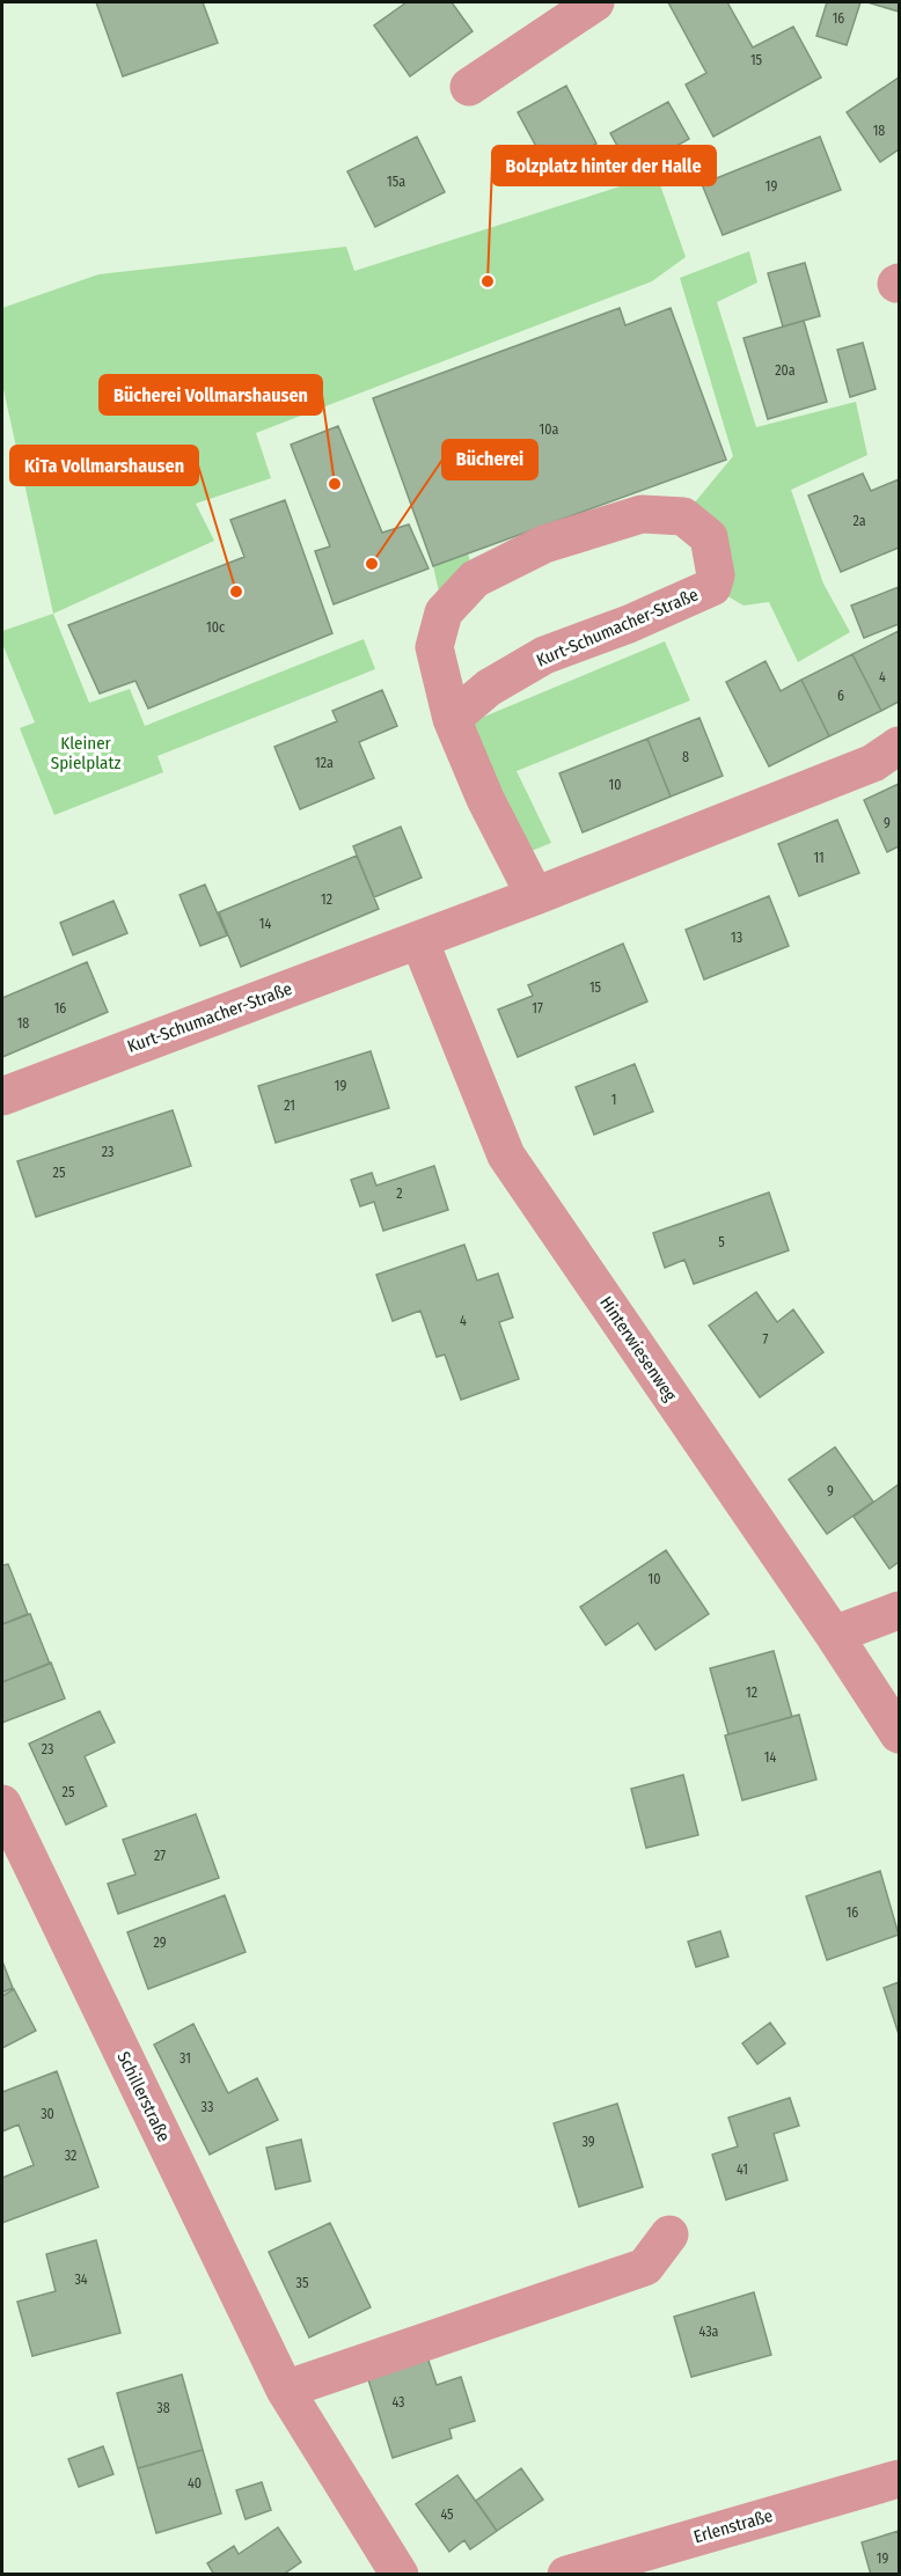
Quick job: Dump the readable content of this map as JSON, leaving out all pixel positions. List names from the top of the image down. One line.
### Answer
{"streets":{"street":["Kurt-Schumacher-Straße","Hinterwiesenweg","Schillerstraße","Erlenstraße"]},"crossings":[["Kurt-Schumacher-Straße","Hinterwiesenweg"]],"parks":["Kleiner Spielplatz"],"places":["Bolzplatz hinter der Halle","Bücherei Vollmarshausen","Bücherei","KiTa Vollmarshausen"],"house_numbers":["16","15","18","15a","19","20a","10a","2a","10c","4","6","8","12a","10","9","11","12","14","13","15","16","17","18","19","1","21","23","25","2","5","4","7","9","10","12","23","14","25","27","16","29","31","33","30","39","32","41","34","35","43a","43","38","40","45","19"]}
